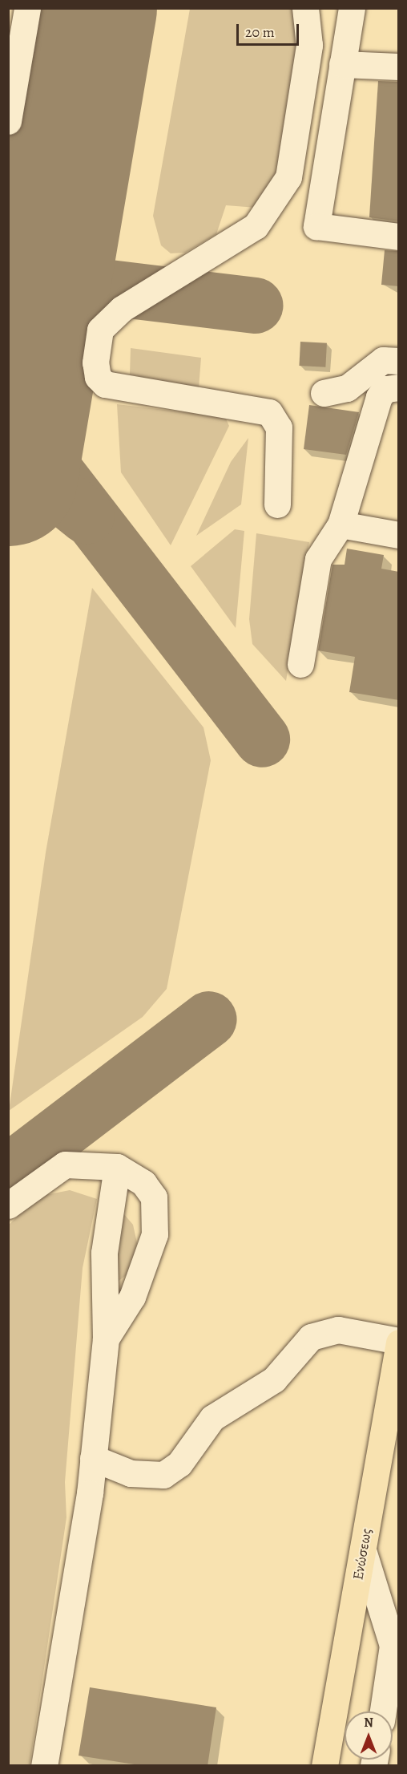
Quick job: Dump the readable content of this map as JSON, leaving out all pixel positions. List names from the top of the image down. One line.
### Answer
{"streets":{"main road":["Ενώσεως"]},"scale_bar":"20 m","north":"top"}
